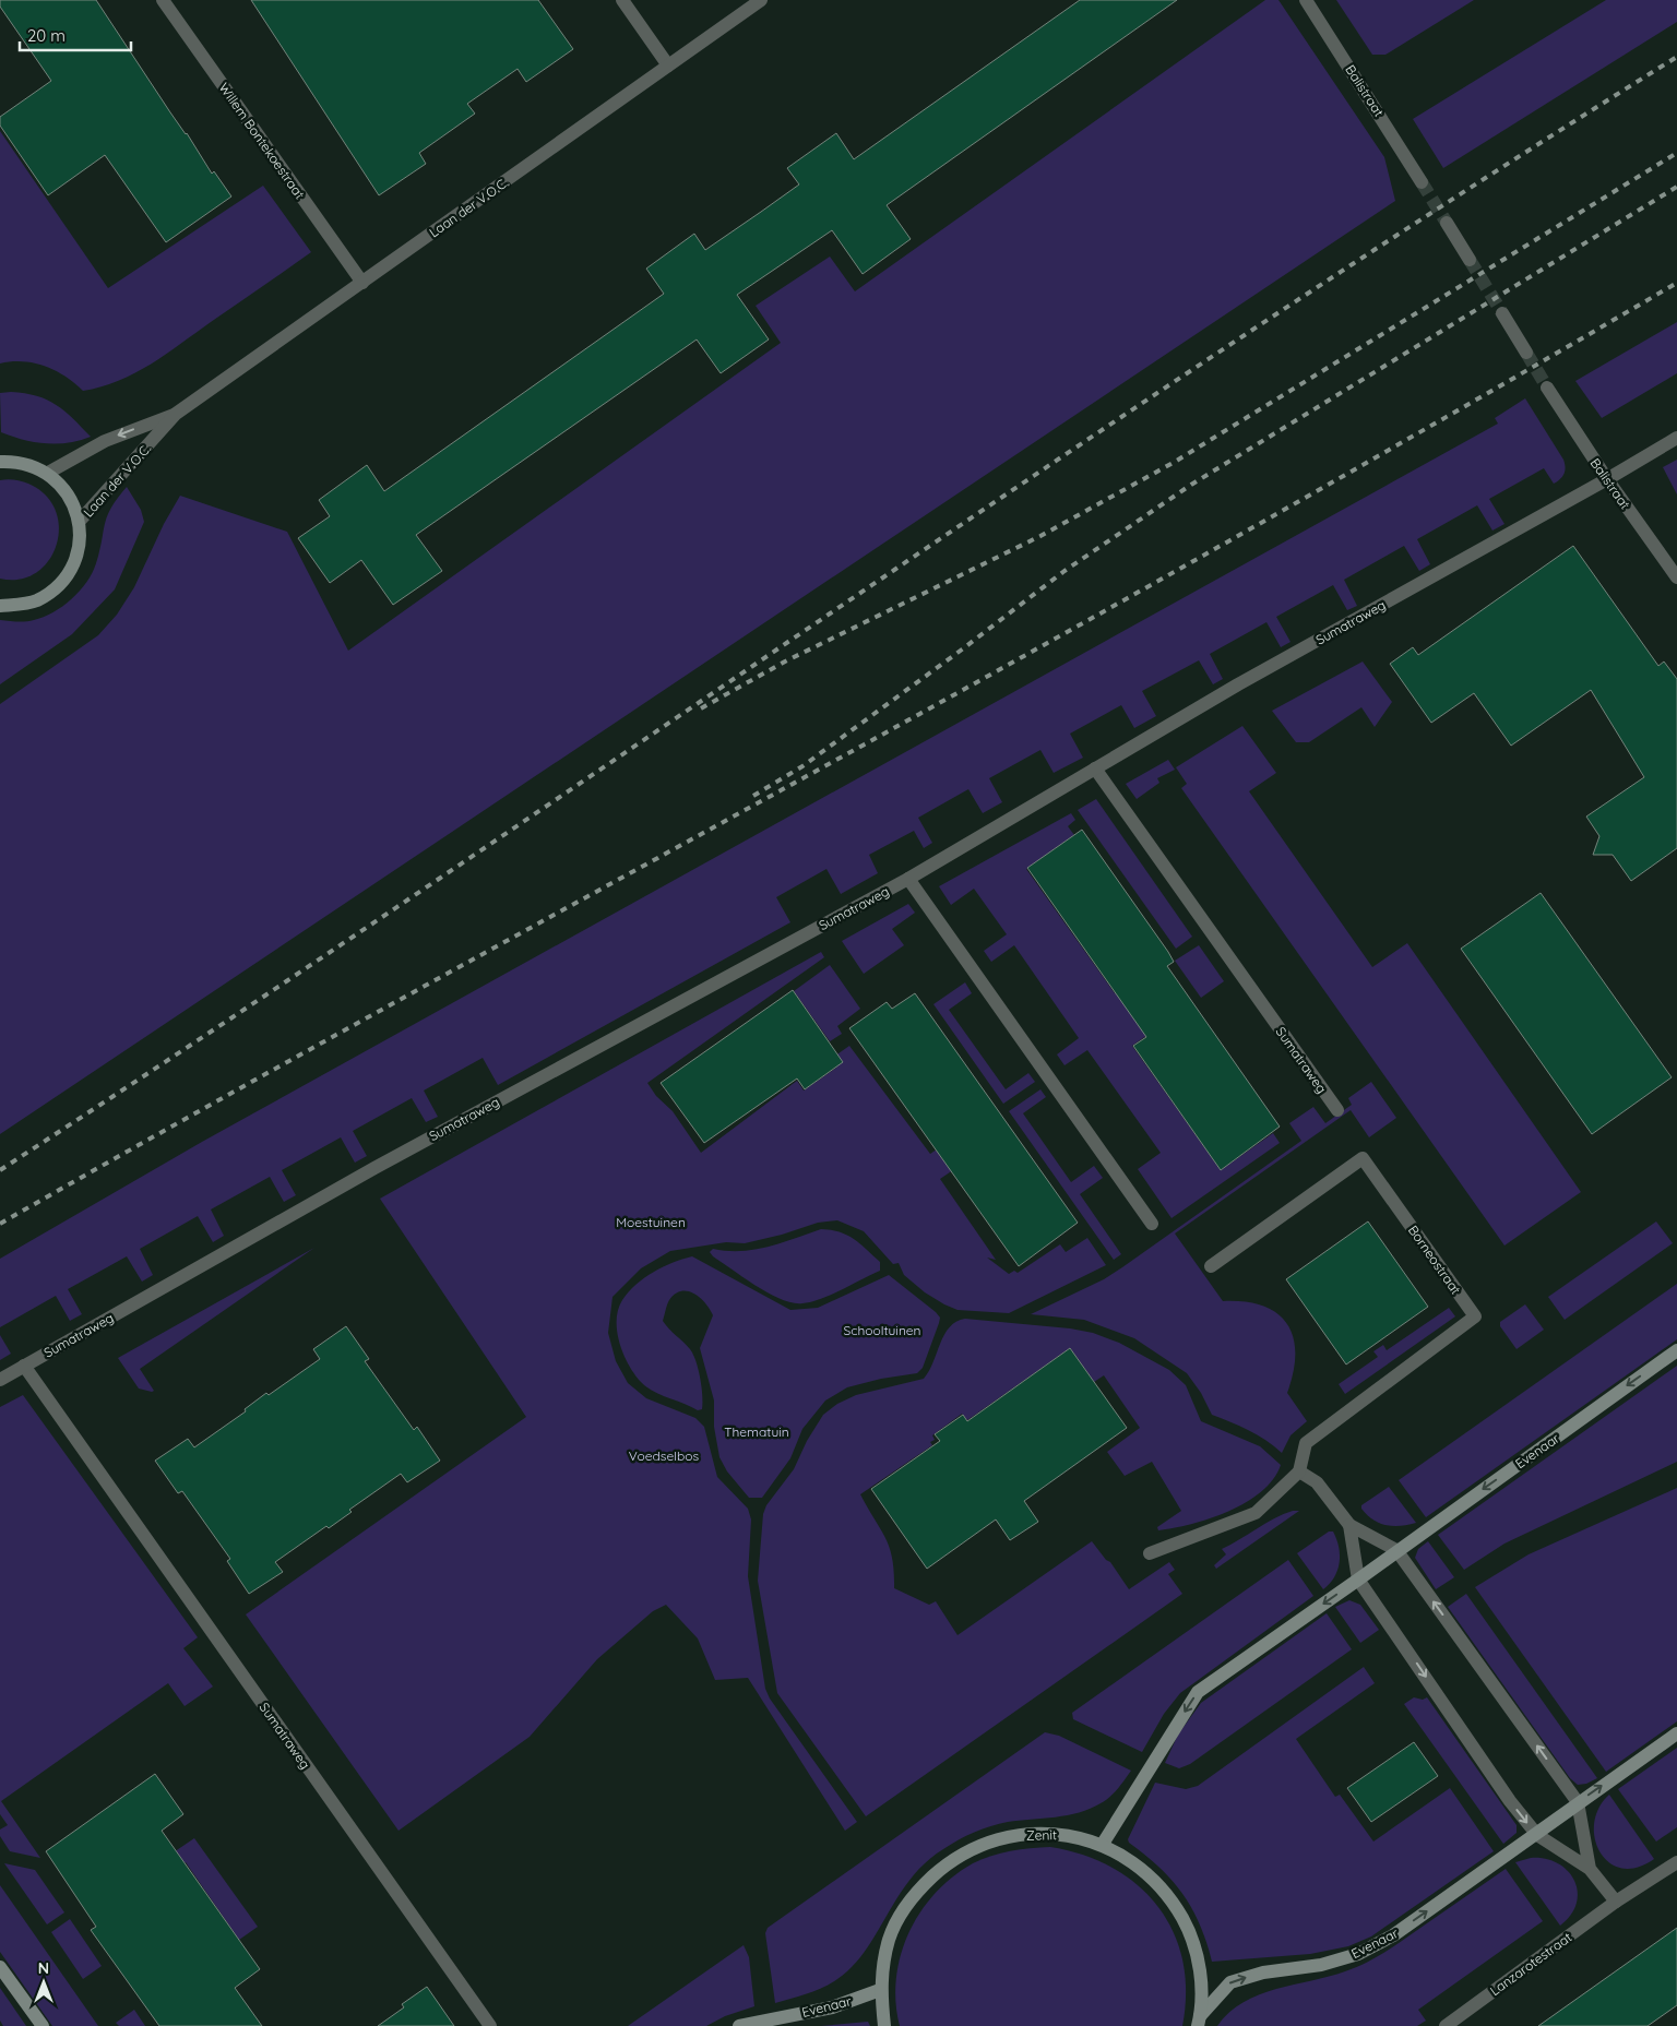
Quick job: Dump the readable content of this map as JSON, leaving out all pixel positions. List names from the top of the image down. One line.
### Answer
{"streets":{"main road":["Evenaar","Zenit"],"street":["Balistraat","Willem Bontekoestraat","Laan der V.O.C.","Sumatraweg","Borneostraat","Lanzarotestraat"]},"crossings":[["Balistraat","Sumatraweg"],["Willem Bontekoestraat","Laan der V.O.C."],["Evenaar","Zenit"]],"parks":["Moestuinen","Schooltuinen","Thematuin","Voedselbos"],"scale_bar":"20 m","north":"top"}
